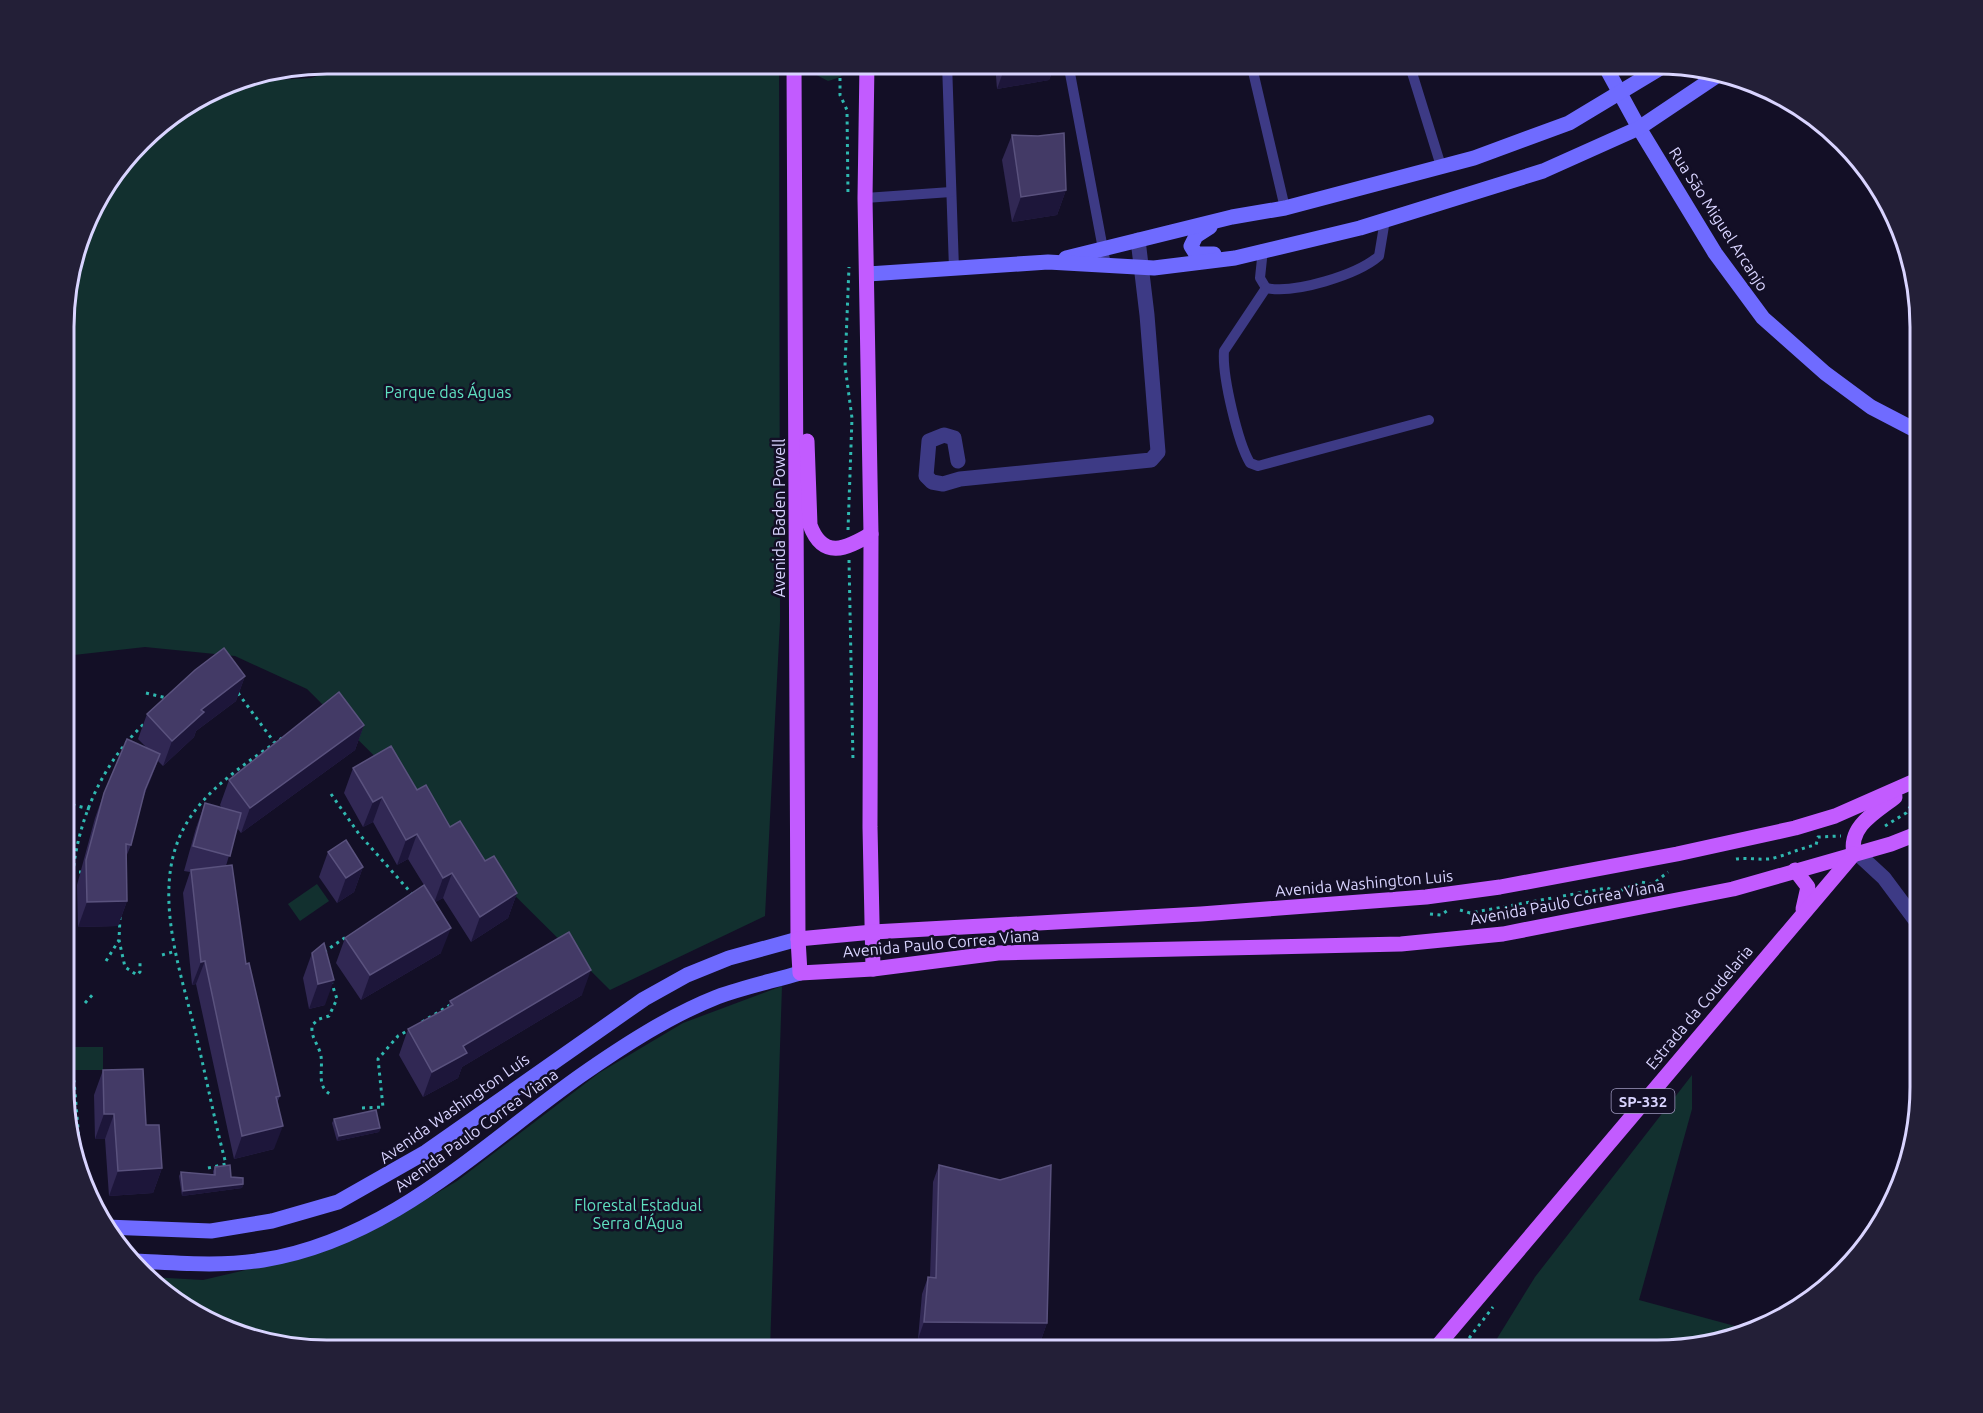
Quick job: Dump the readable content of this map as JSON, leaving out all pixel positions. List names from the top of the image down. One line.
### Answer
{"streets":{"main road":["Avenida Baden Powell","Avenida Washington Luis","Avenida Paulo Correa Viana","Estrada da Coudelaria","SP-332"],"street":["Rua São Miguel Arcanjo","Avenida Washington Luís"]},"crossings":[["Avenida Baden Powell","Avenida Washington Luis"],["Avenida Baden Powell","Avenida Paulo Correa Viana"],["Avenida Baden Powell","Avenida Washington Luís"],["Avenida Washington Luis","Avenida Washington Luís"],["Avenida Paulo Correa Viana","Estrada da Coudelaria"]],"parks":["Parque das Águas","Florestal Estadual Serra d'Água"]}
